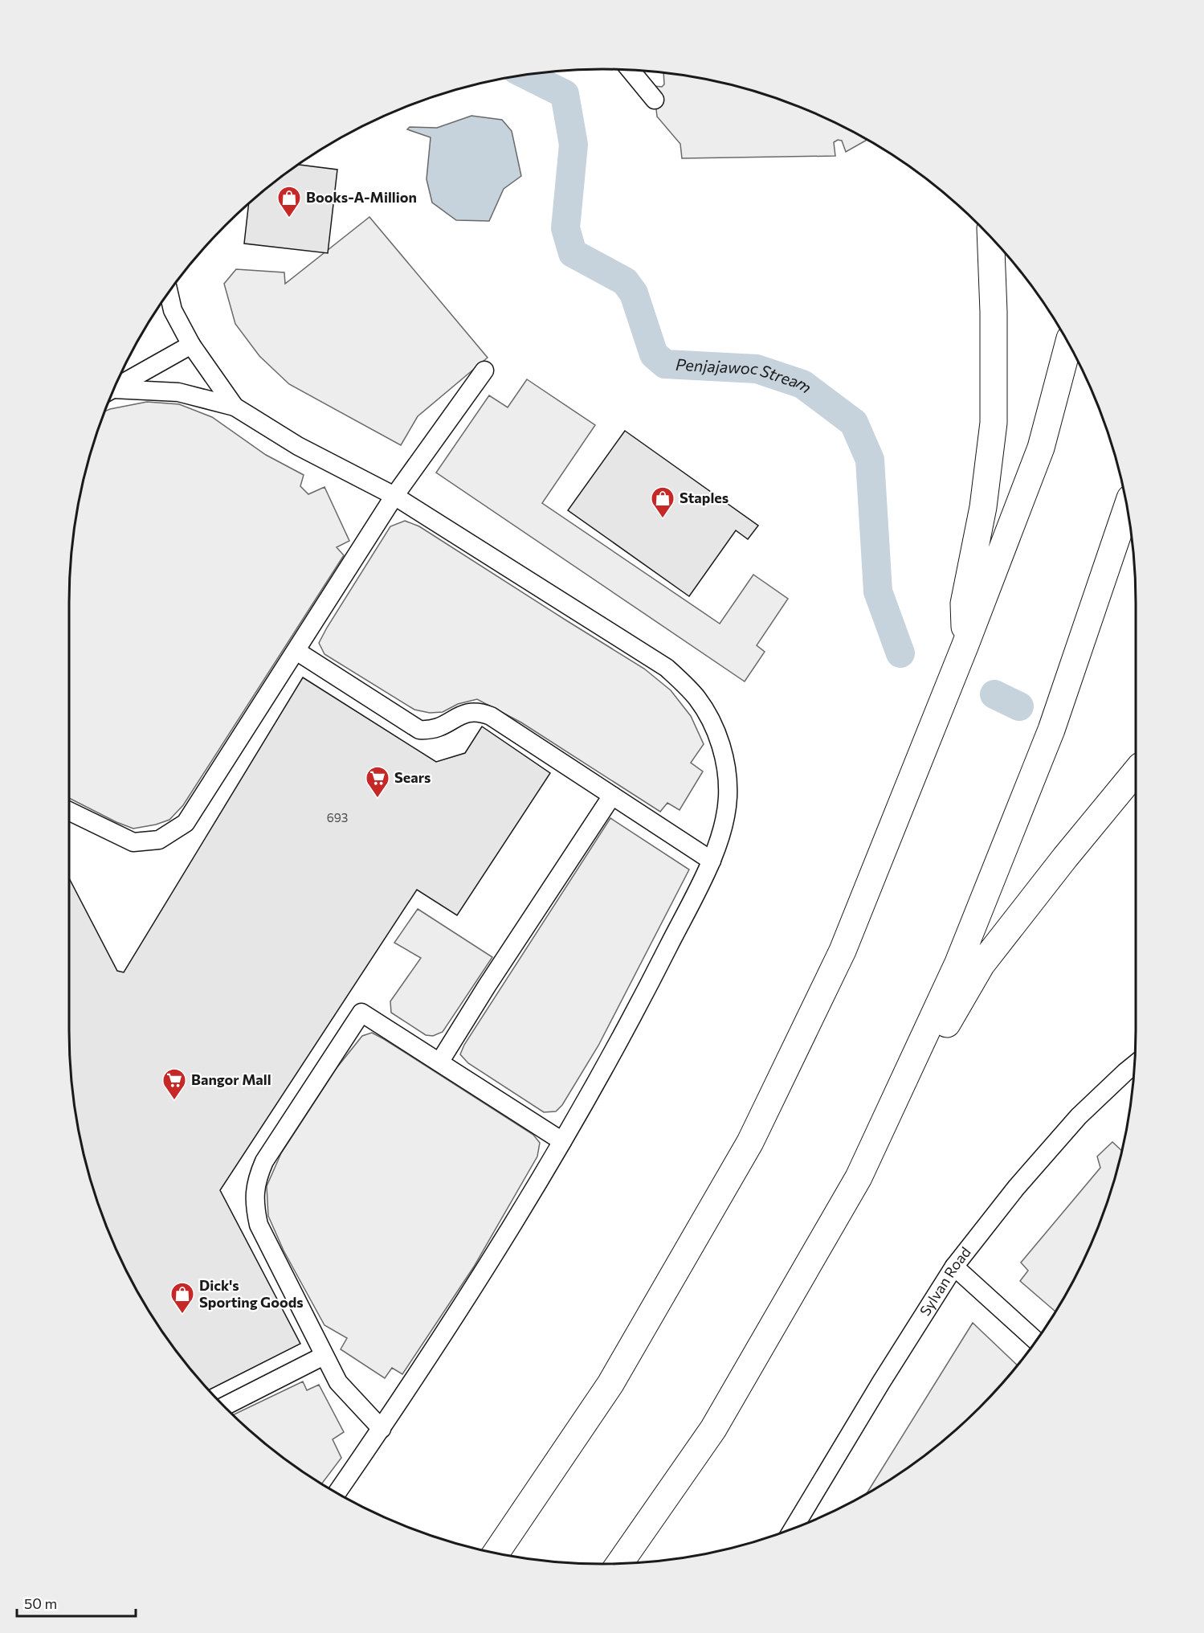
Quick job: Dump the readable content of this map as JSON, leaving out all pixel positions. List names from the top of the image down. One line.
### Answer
{"streets":{"street":["Sylvan Road"]},"water":["Penjajawoc Stream"],"places":{"shop":["Books-A-Million","Staples","Dick's Sporting Goods"],"supermarket":["Sears","Bangor Mall"]},"house_numbers":["693"],"scale_bar":"50 m"}
